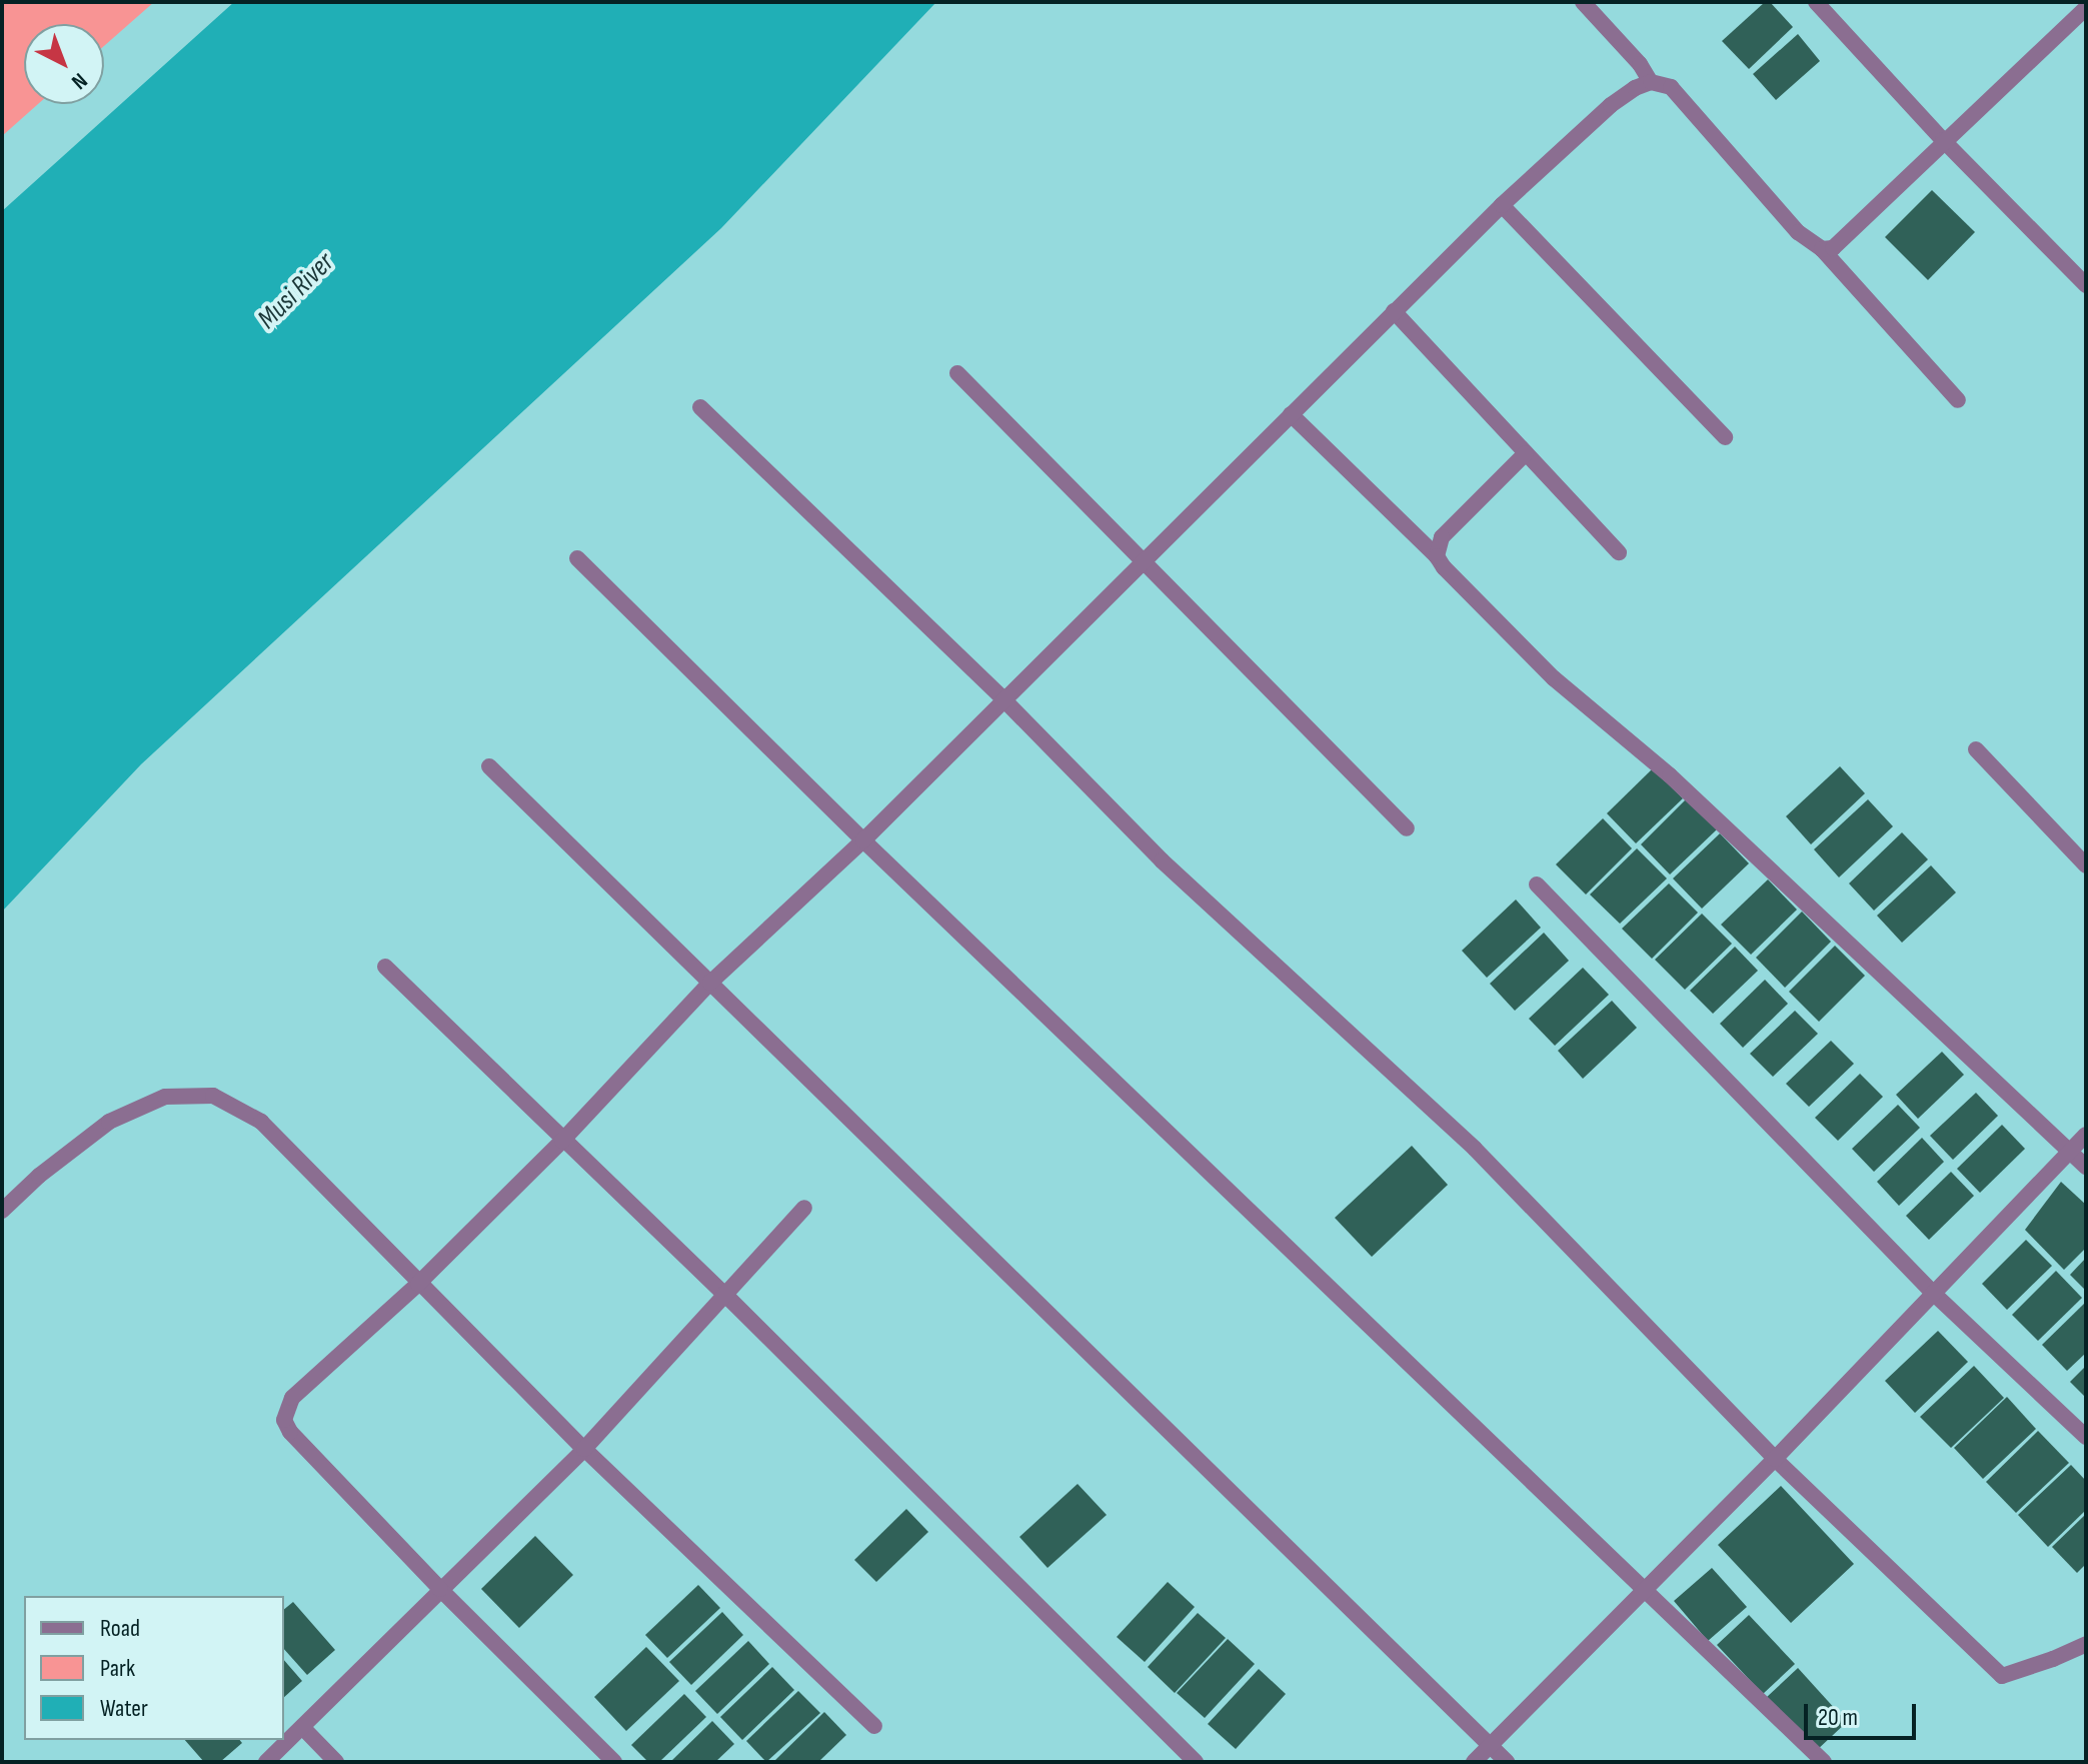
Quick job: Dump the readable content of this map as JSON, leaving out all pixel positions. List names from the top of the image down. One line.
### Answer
{"water":["Musi River"],"legend":["Road","Park","Water"],"scale_bar":"20 m","north":"bottom right"}
